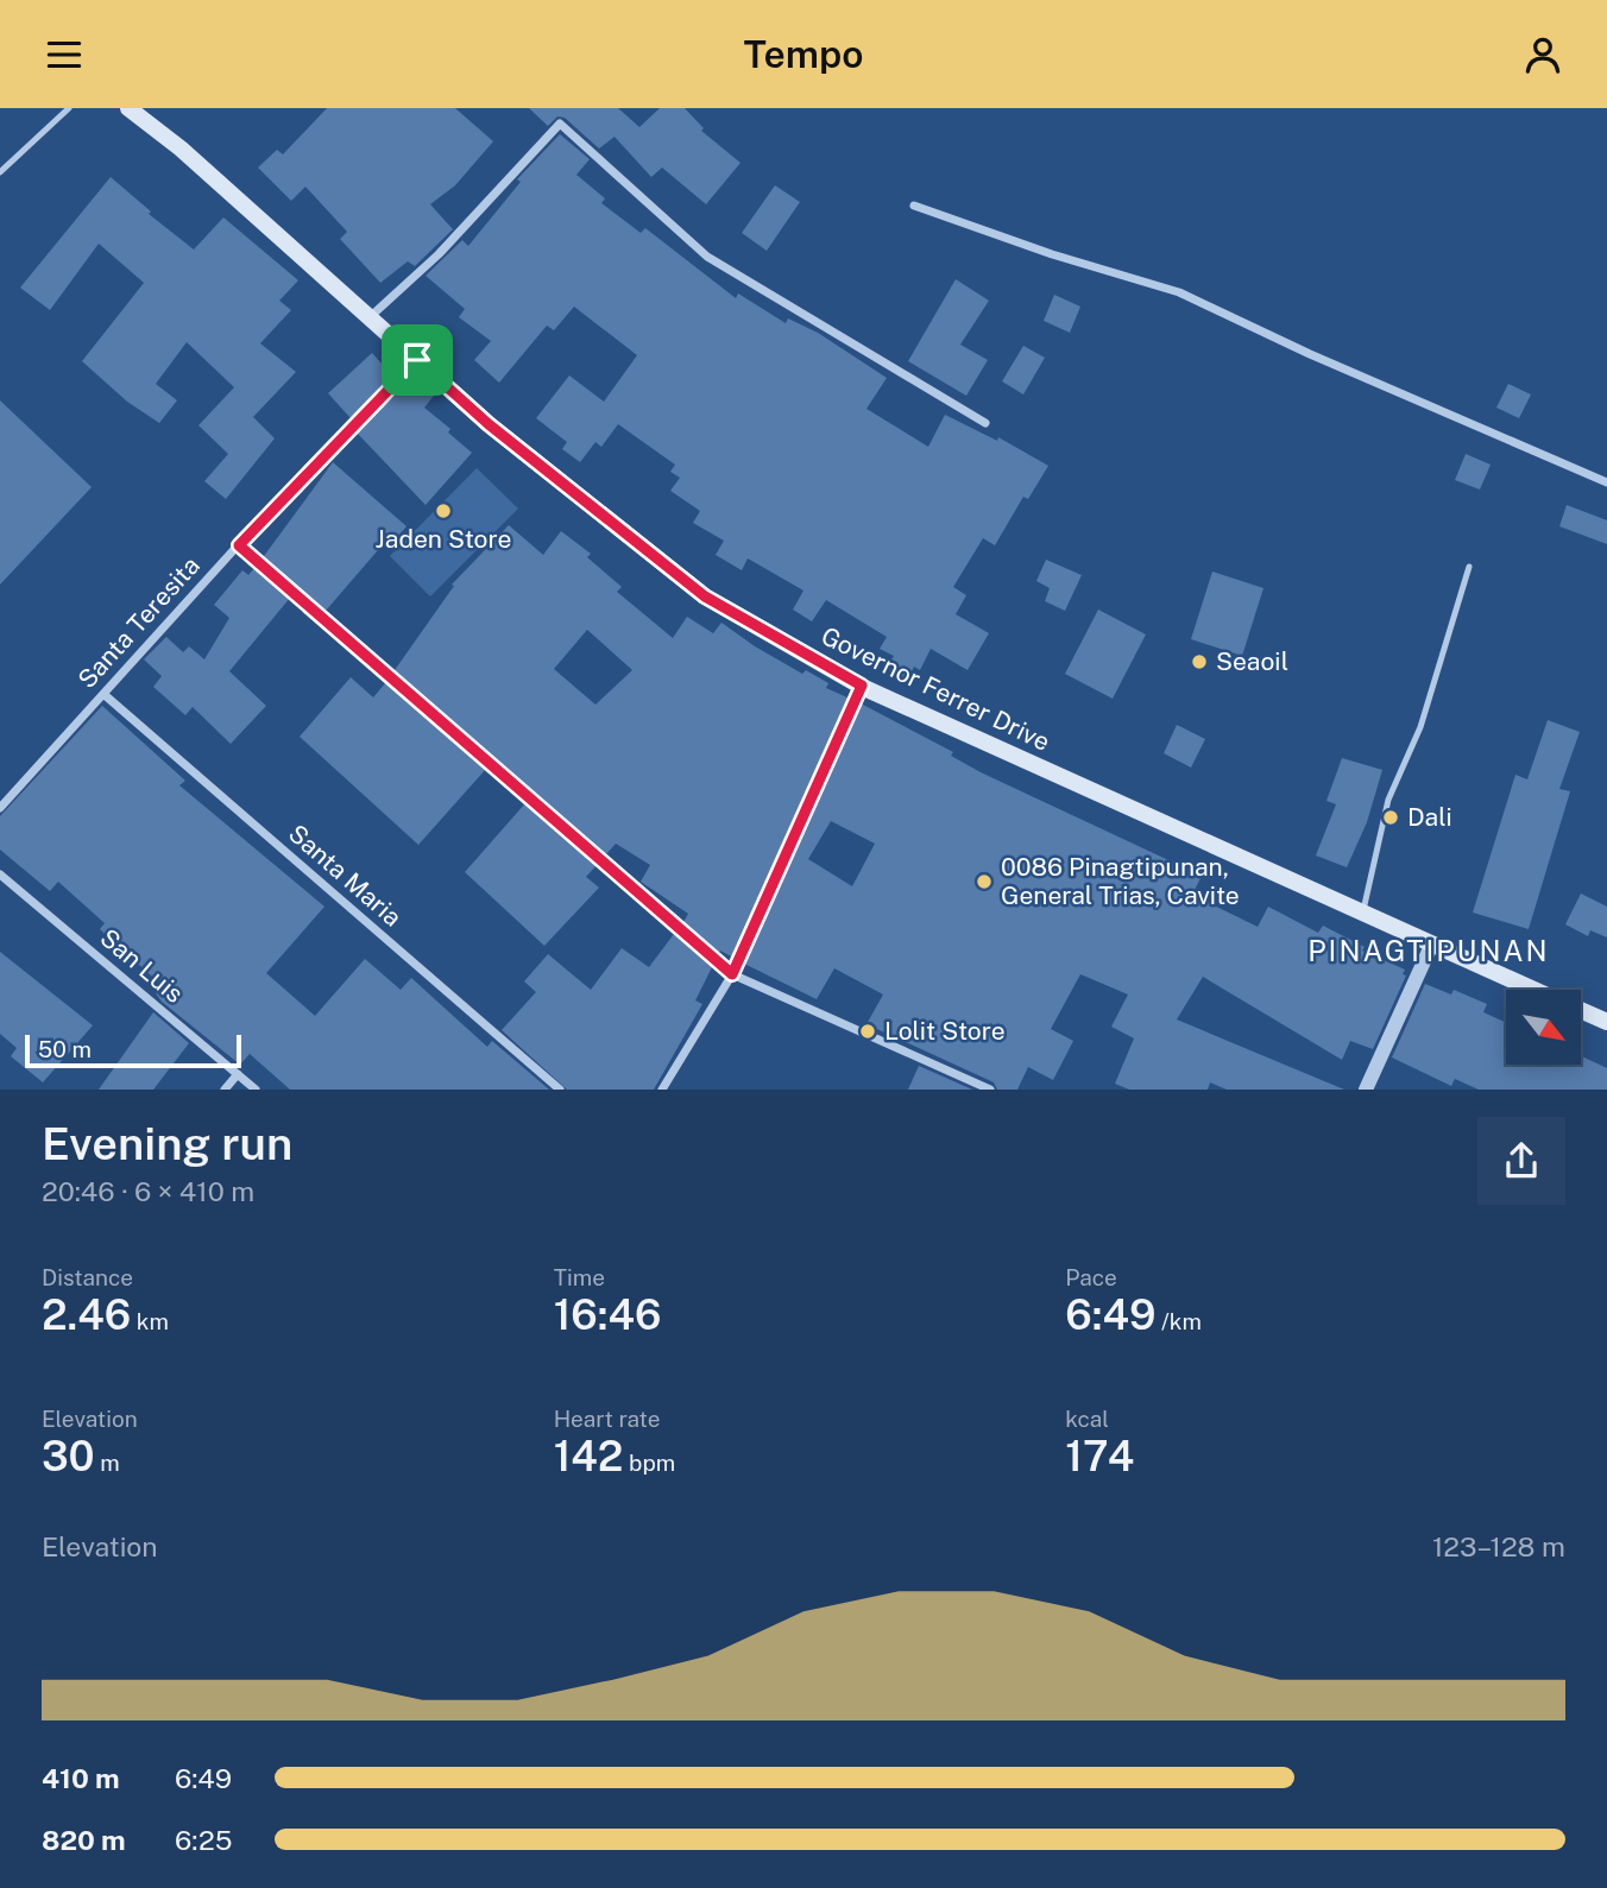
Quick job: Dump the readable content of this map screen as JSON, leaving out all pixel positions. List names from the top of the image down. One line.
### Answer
{"streets":{"main road":["Governor Ferrer Drive"],"street":["Santa Teresita","Santa Maria","San Luis"]},"crossings":[["Santa Teresita","Governor Ferrer Drive"],["Santa Teresita","Santa Maria"]],"districts":["PINAGTIPUNAN"],"places":["Jaden Store","Seaoil","Dali","0086 Pinagtipunan, General Trias, Cavite","Lolit Store"],"scale_bar":"50 m","north":"bottom right","page":{"header":"Tempo","scale":"50 m","heading":["Evening run","20:46 · 6 × 410 m"],"stats":[["Distance","2.46 km"],["Time","16:46"],["Pace","6:49 /km"],["Elevation","30 m"],["Heart rate","142 bpm"],["kcal","174"]],"chart":["Elevation","123–128 m"],"list":[{"name":"410 m","note":"6:49"},{"name":"820 m","note":"6:25"}]}}
